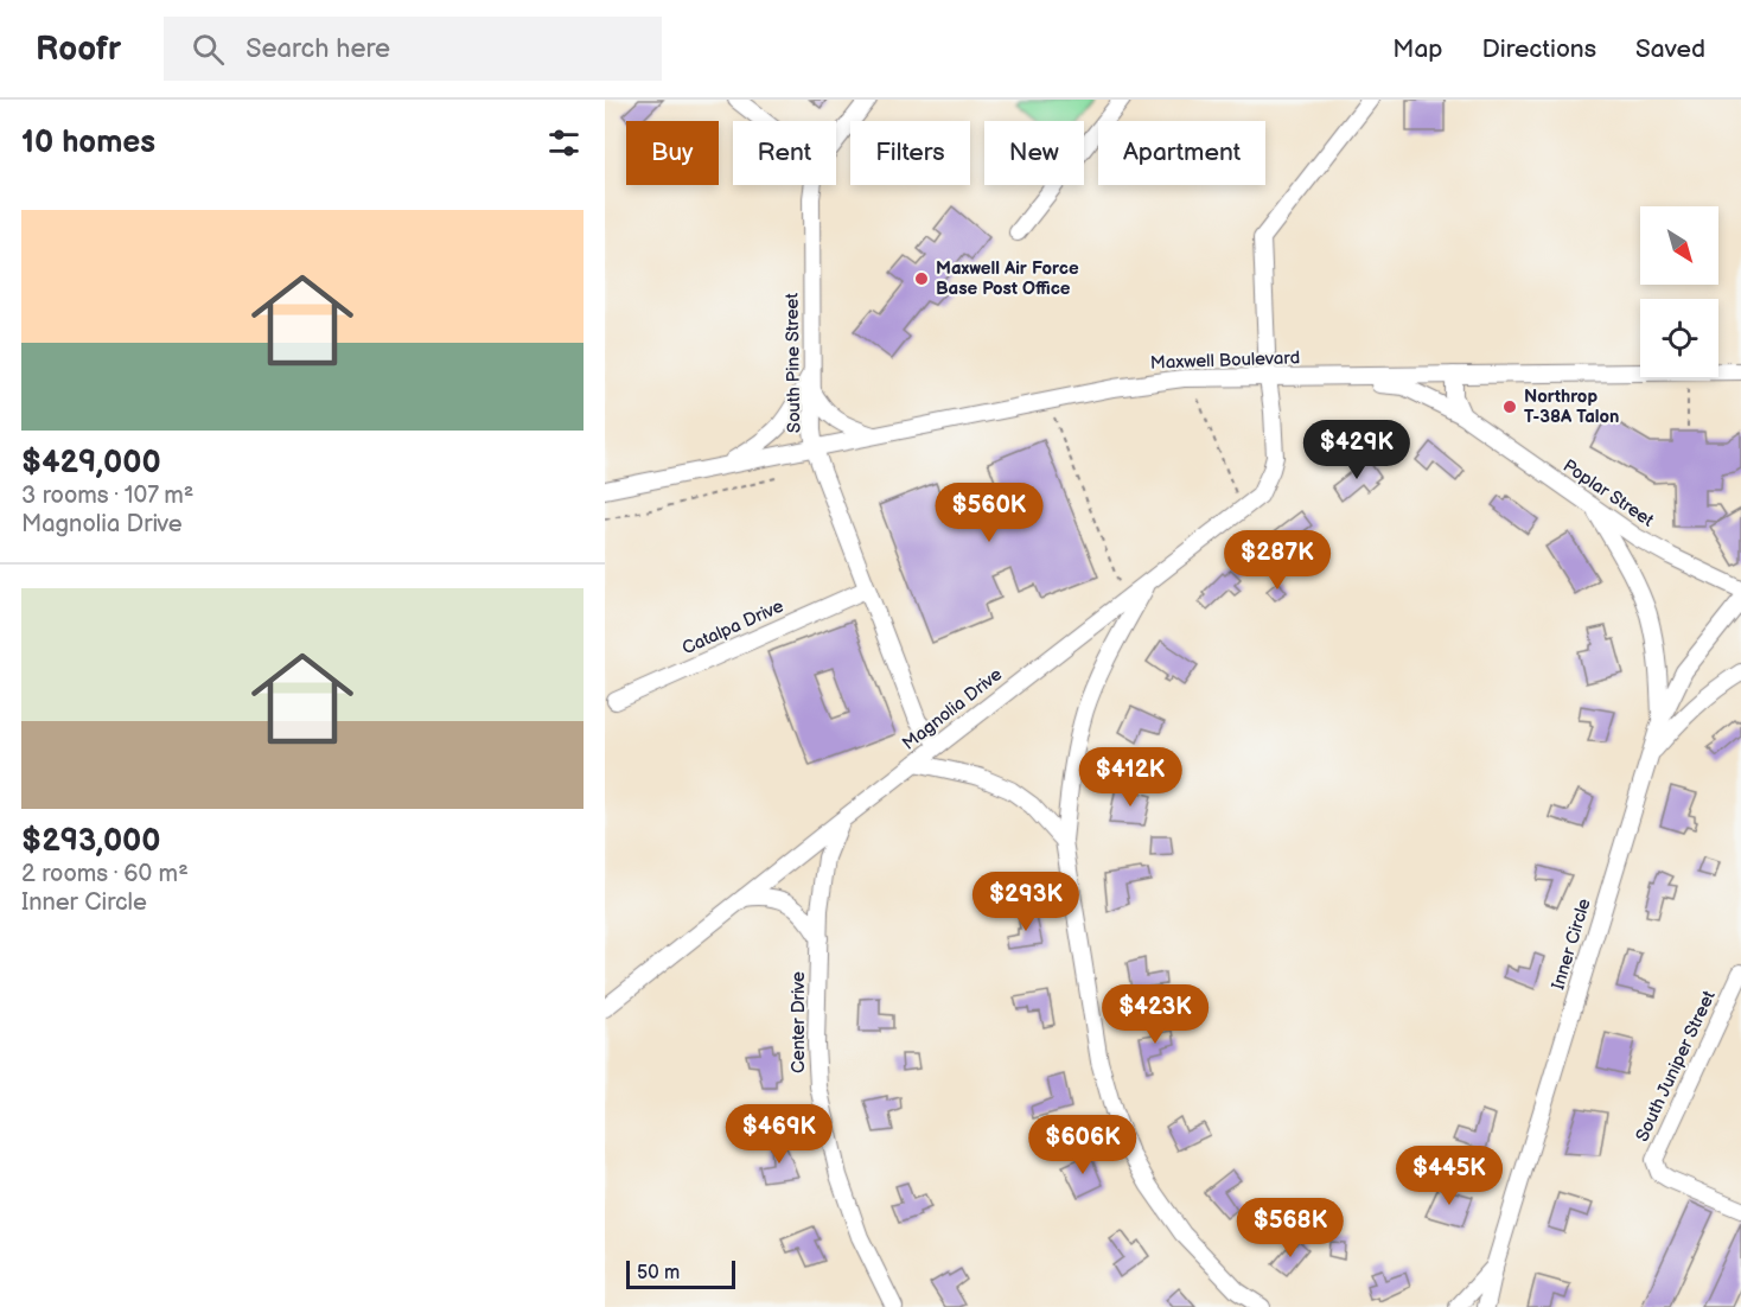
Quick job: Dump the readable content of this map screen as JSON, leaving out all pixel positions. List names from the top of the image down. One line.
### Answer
{"streets":{"street":["Maxwell Boulevard","South Pine Street","Poplar Street","Catalpa Drive","Magnolia Drive","Inner Circle","Center Drive","South Juniper Street"]},"crossings":[["Maxwell Boulevard","South Pine Street"],["Maxwell Boulevard","Poplar Street"],["Maxwell Boulevard","Magnolia Drive"],["South Pine Street","Catalpa Drive"],["South Pine Street","Magnolia Drive"],["Magnolia Drive","Center Drive"]],"places":["Maxwell Air Force Base Post Office","Northrop T-38A Talon"],"scale_bar":"50 m","north":"bottom right","page":{"header":"Roofr","search":"Search here","nav":["Map","Directions","Saved"],"heading":"10 homes","chip":["Buy","Rent","Filters","New","Apartment"],"list":[{"name":"$429,000","note":"3 rooms · 107 m² · Magnolia Drive"},{"name":"$293,000","note":"2 rooms · 60 m² · Inner Circle"}],"price":["$429K","$560K","$287K","$412K","$293K","$423K","$469K","$606K","$445K","$568K"],"scale":"50 m"}}
